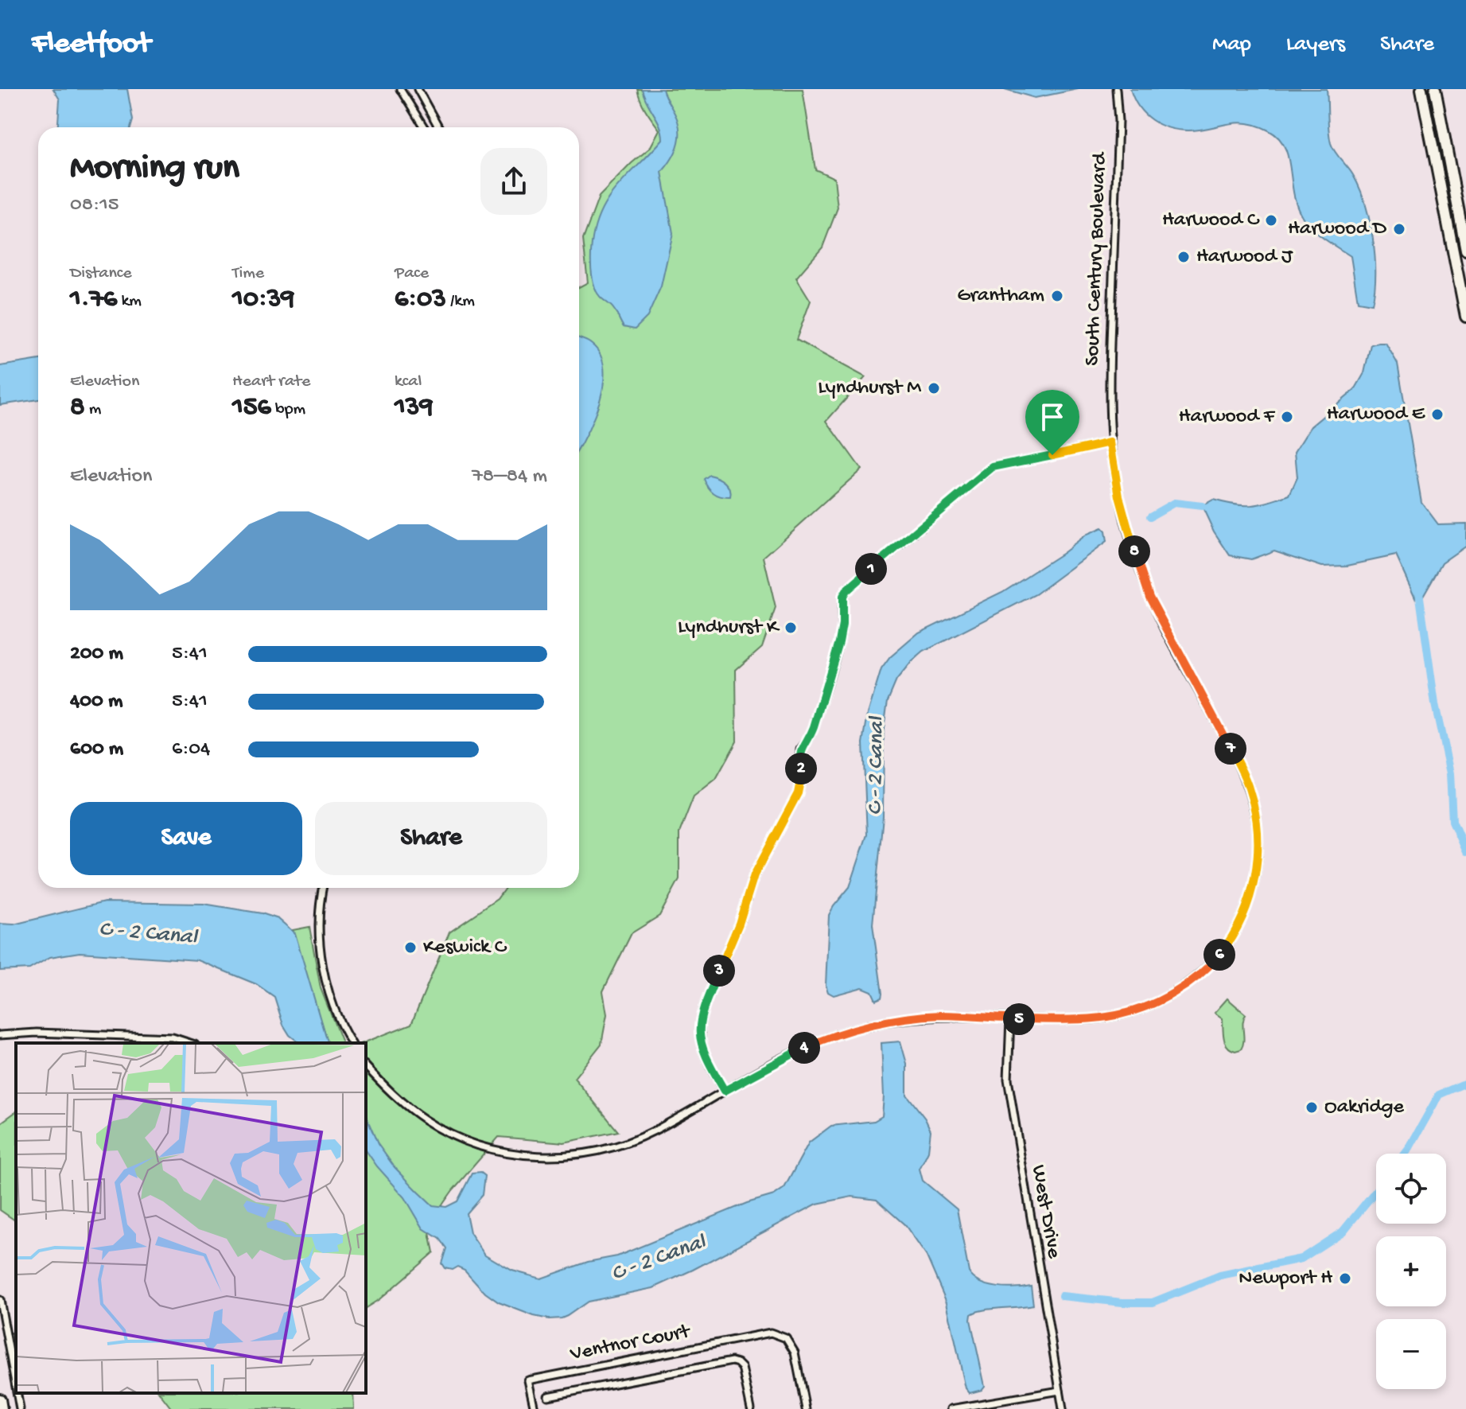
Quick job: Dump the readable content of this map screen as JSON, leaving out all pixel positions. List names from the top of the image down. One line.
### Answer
{"streets":{"street":["South Century Boulevard","West Drive","Ventnor Court"]},"crossings":[["South Century Boulevard","West Drive"]],"water":["C - 2 Canal"],"places":["Harwood C","Harwood D","Harwood J","Grantham","Lyndhurst M","Harwood E","Harwood F","Lyndhurst K","Keswick C","Oakridge","Newport H"],"page":{"header":"Fleetfoot","nav":["Map","Layers","Share"],"heading":["Morning run","08:15"],"stats":[["Distance","1.76 km"],["Time","10:39"],["Pace","6:03 /km"],["Elevation","8 m"],["Heart rate","156 bpm"],["kcal","139"]],"chart":["Elevation","78–84 m"],"pins":["8","1","7","2","6","3","5","4"],"list":[{"name":"200 m","note":"5:41"},{"name":"400 m","note":"5:41"},{"name":"600 m","note":"6:04"}],"buttons":["Save","Share"],"map_buttons":["+","−"]}}
